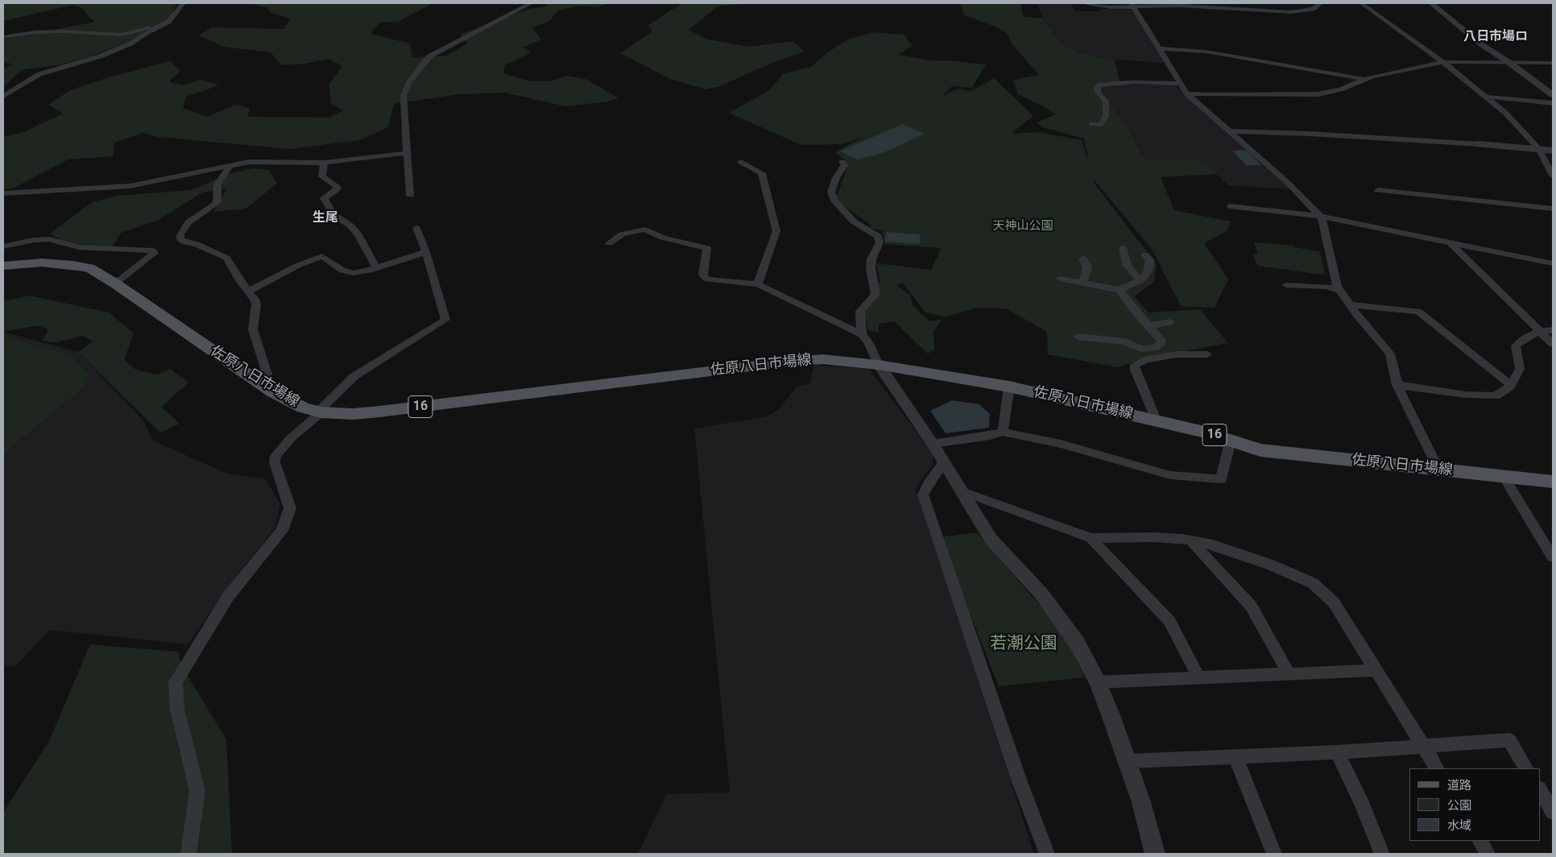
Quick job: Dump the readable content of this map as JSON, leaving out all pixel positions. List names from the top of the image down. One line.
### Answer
{"streets":{"main road":["佐原八日市場線","16"]},"districts":["八日市場ロ","生尾"],"parks":["天神山公園","若潮公園"],"legend":["道路","公園","水域"]}
